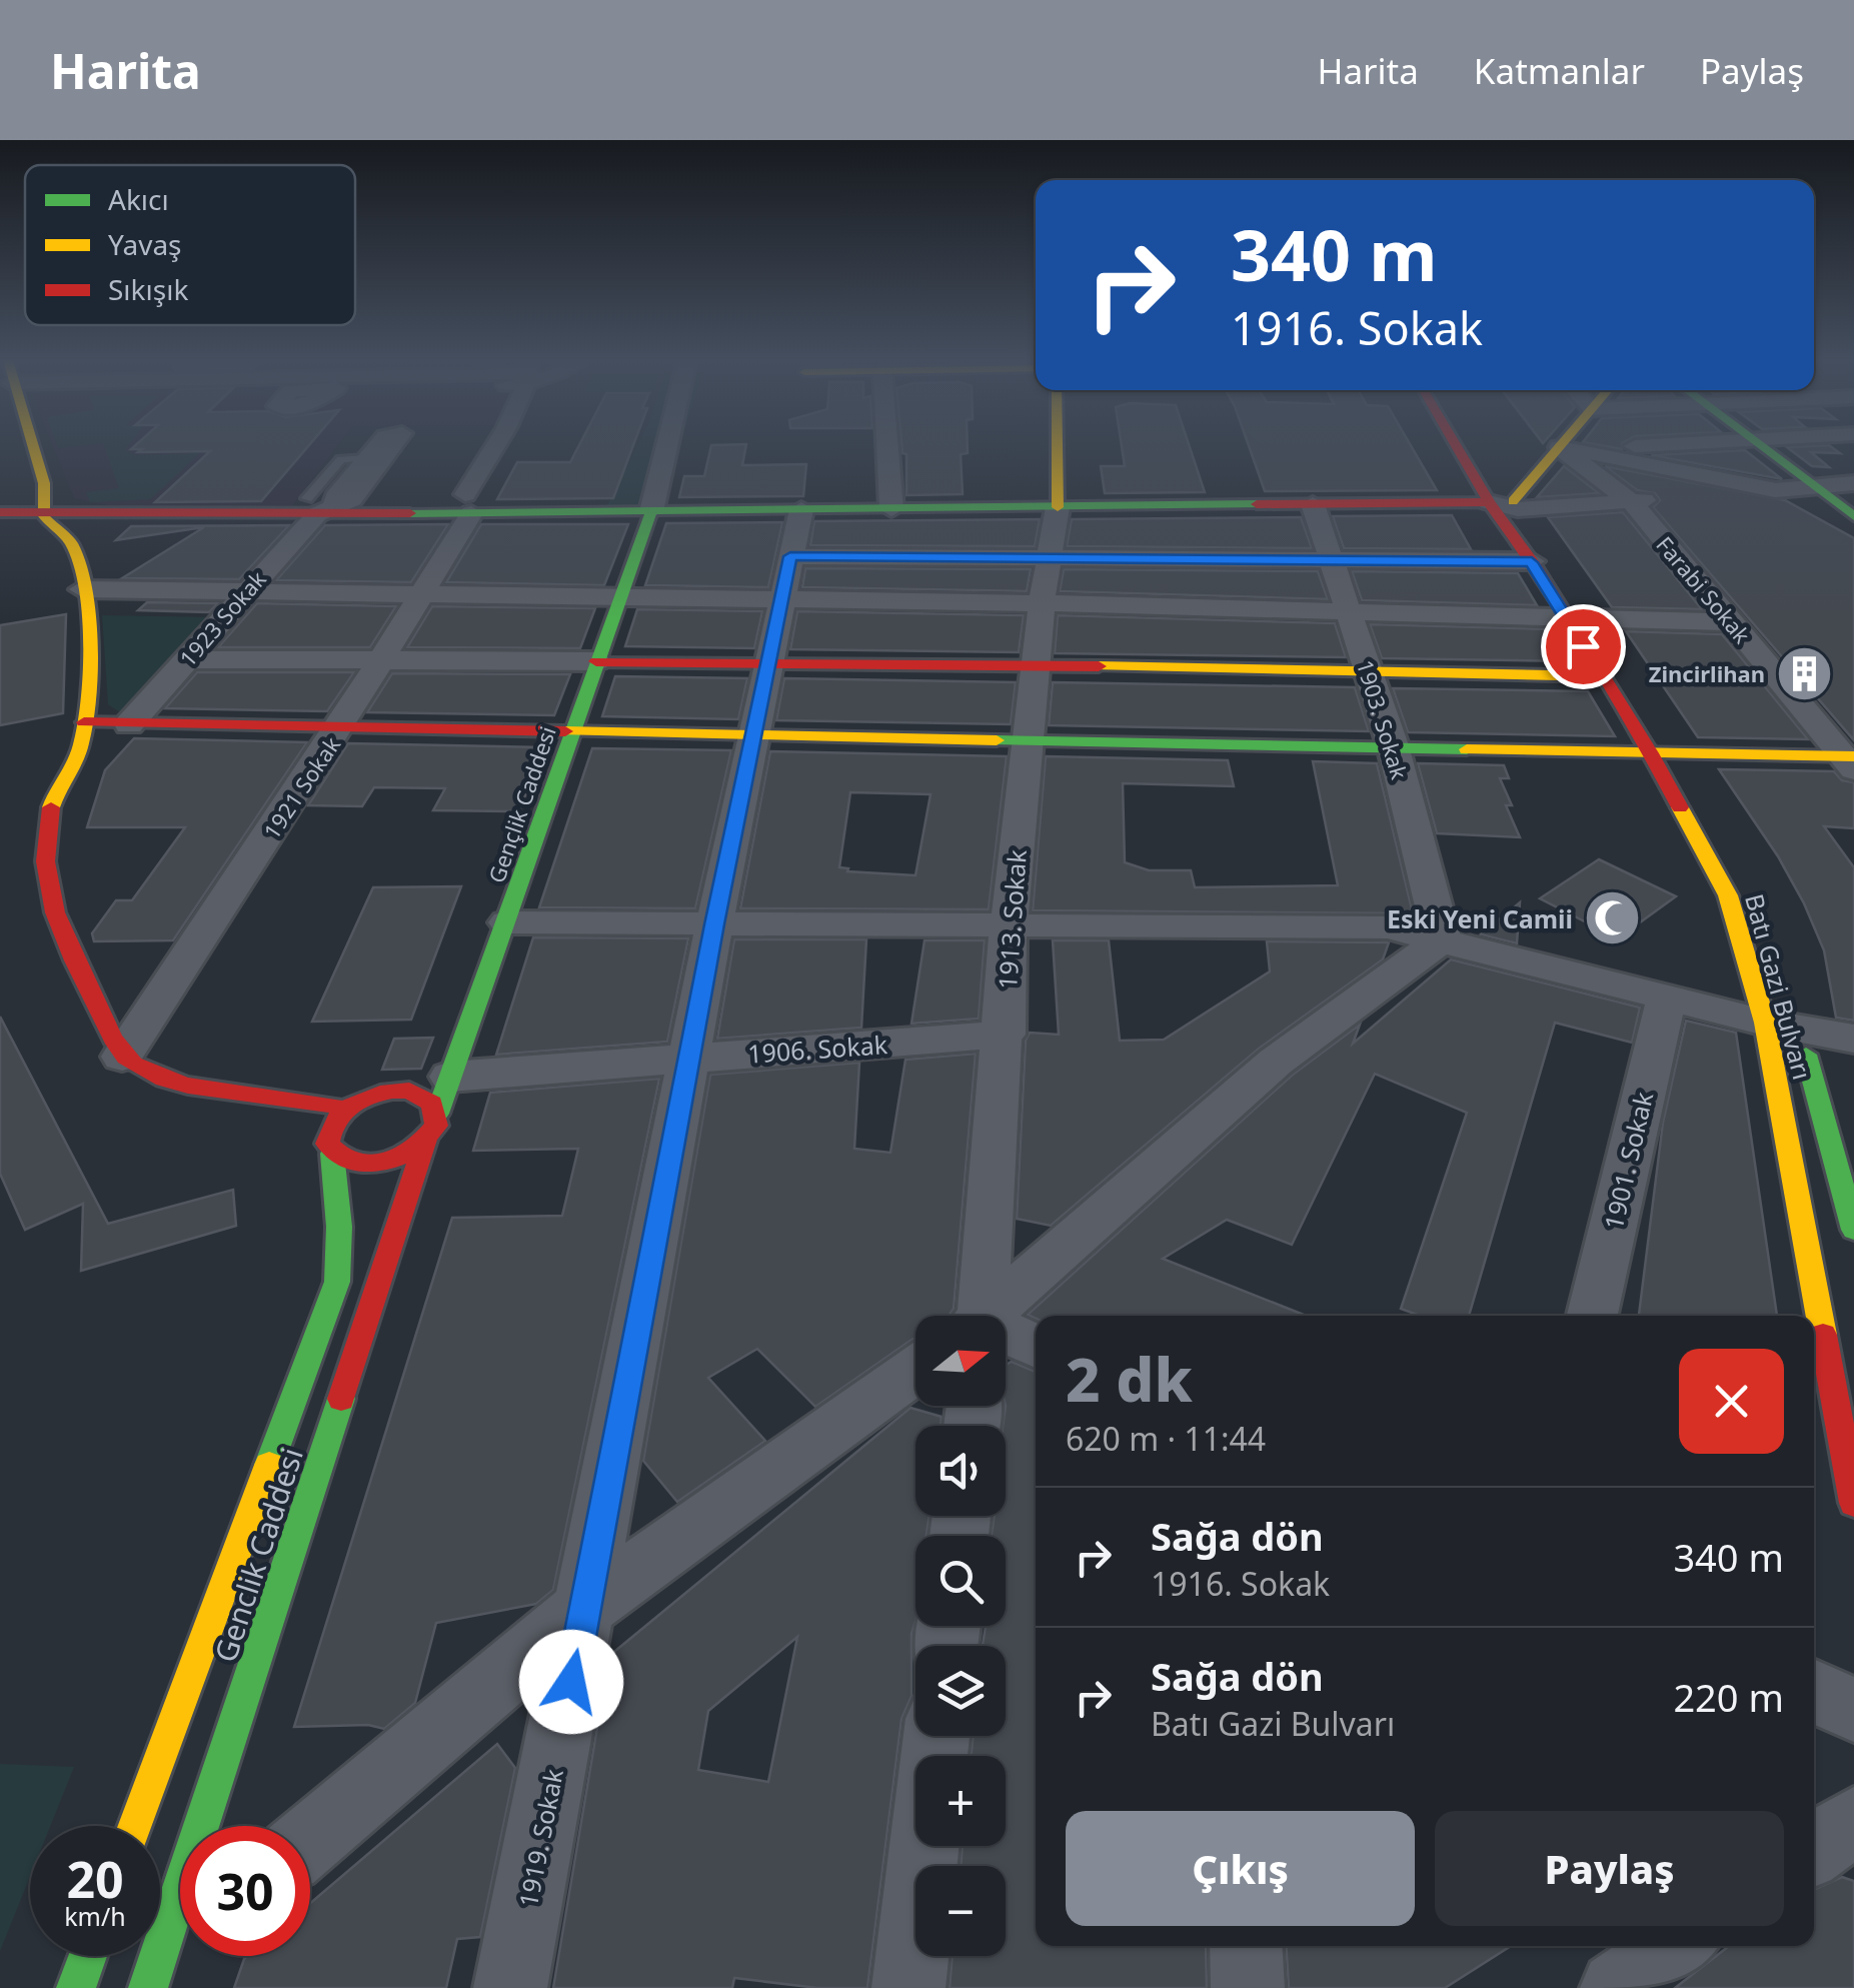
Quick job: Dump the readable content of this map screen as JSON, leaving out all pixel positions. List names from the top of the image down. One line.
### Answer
{"streets":{"street":["Farabi Sokak","1923 Sokak","1903. Sokak","1921 Sokak","Gençlik Caddesi","1913. Sokak","Batı Gazi Bulvarı","1906. Sokak","1901. Sokak","Genclik Caddesi","1919. Sokak"]},"crossings":[["Gençlik Caddesi","1906. Sokak"],["Gençlik Caddesi","Genclik Caddesi"],["1913. Sokak","1906. Sokak"],["1906. Sokak","1919. Sokak"]],"places":{"building":["Zincirlihan"],"mosque":["Eski Yeni Camii"]},"legend":["Akıcı","Yavaş","Sıkışık"],"north":"right","page":{"header":"Harita","nav":["Harita","Katmanlar","Paylaş"],"turn":["340 m","1916. Sokak"],"map_buttons":["+","−"],"heading":["2 dk","620 m · 11:44"],"list":[{"name":"Sağa dön","note":"1916. Sokak","value":"340 m"},{"name":"Sağa dön","note":"Batı Gazi Bulvarı","value":"220 m"}],"buttons":["Çıkış","Paylaş"],"speed":"20 km/h","limit":"30"}}
